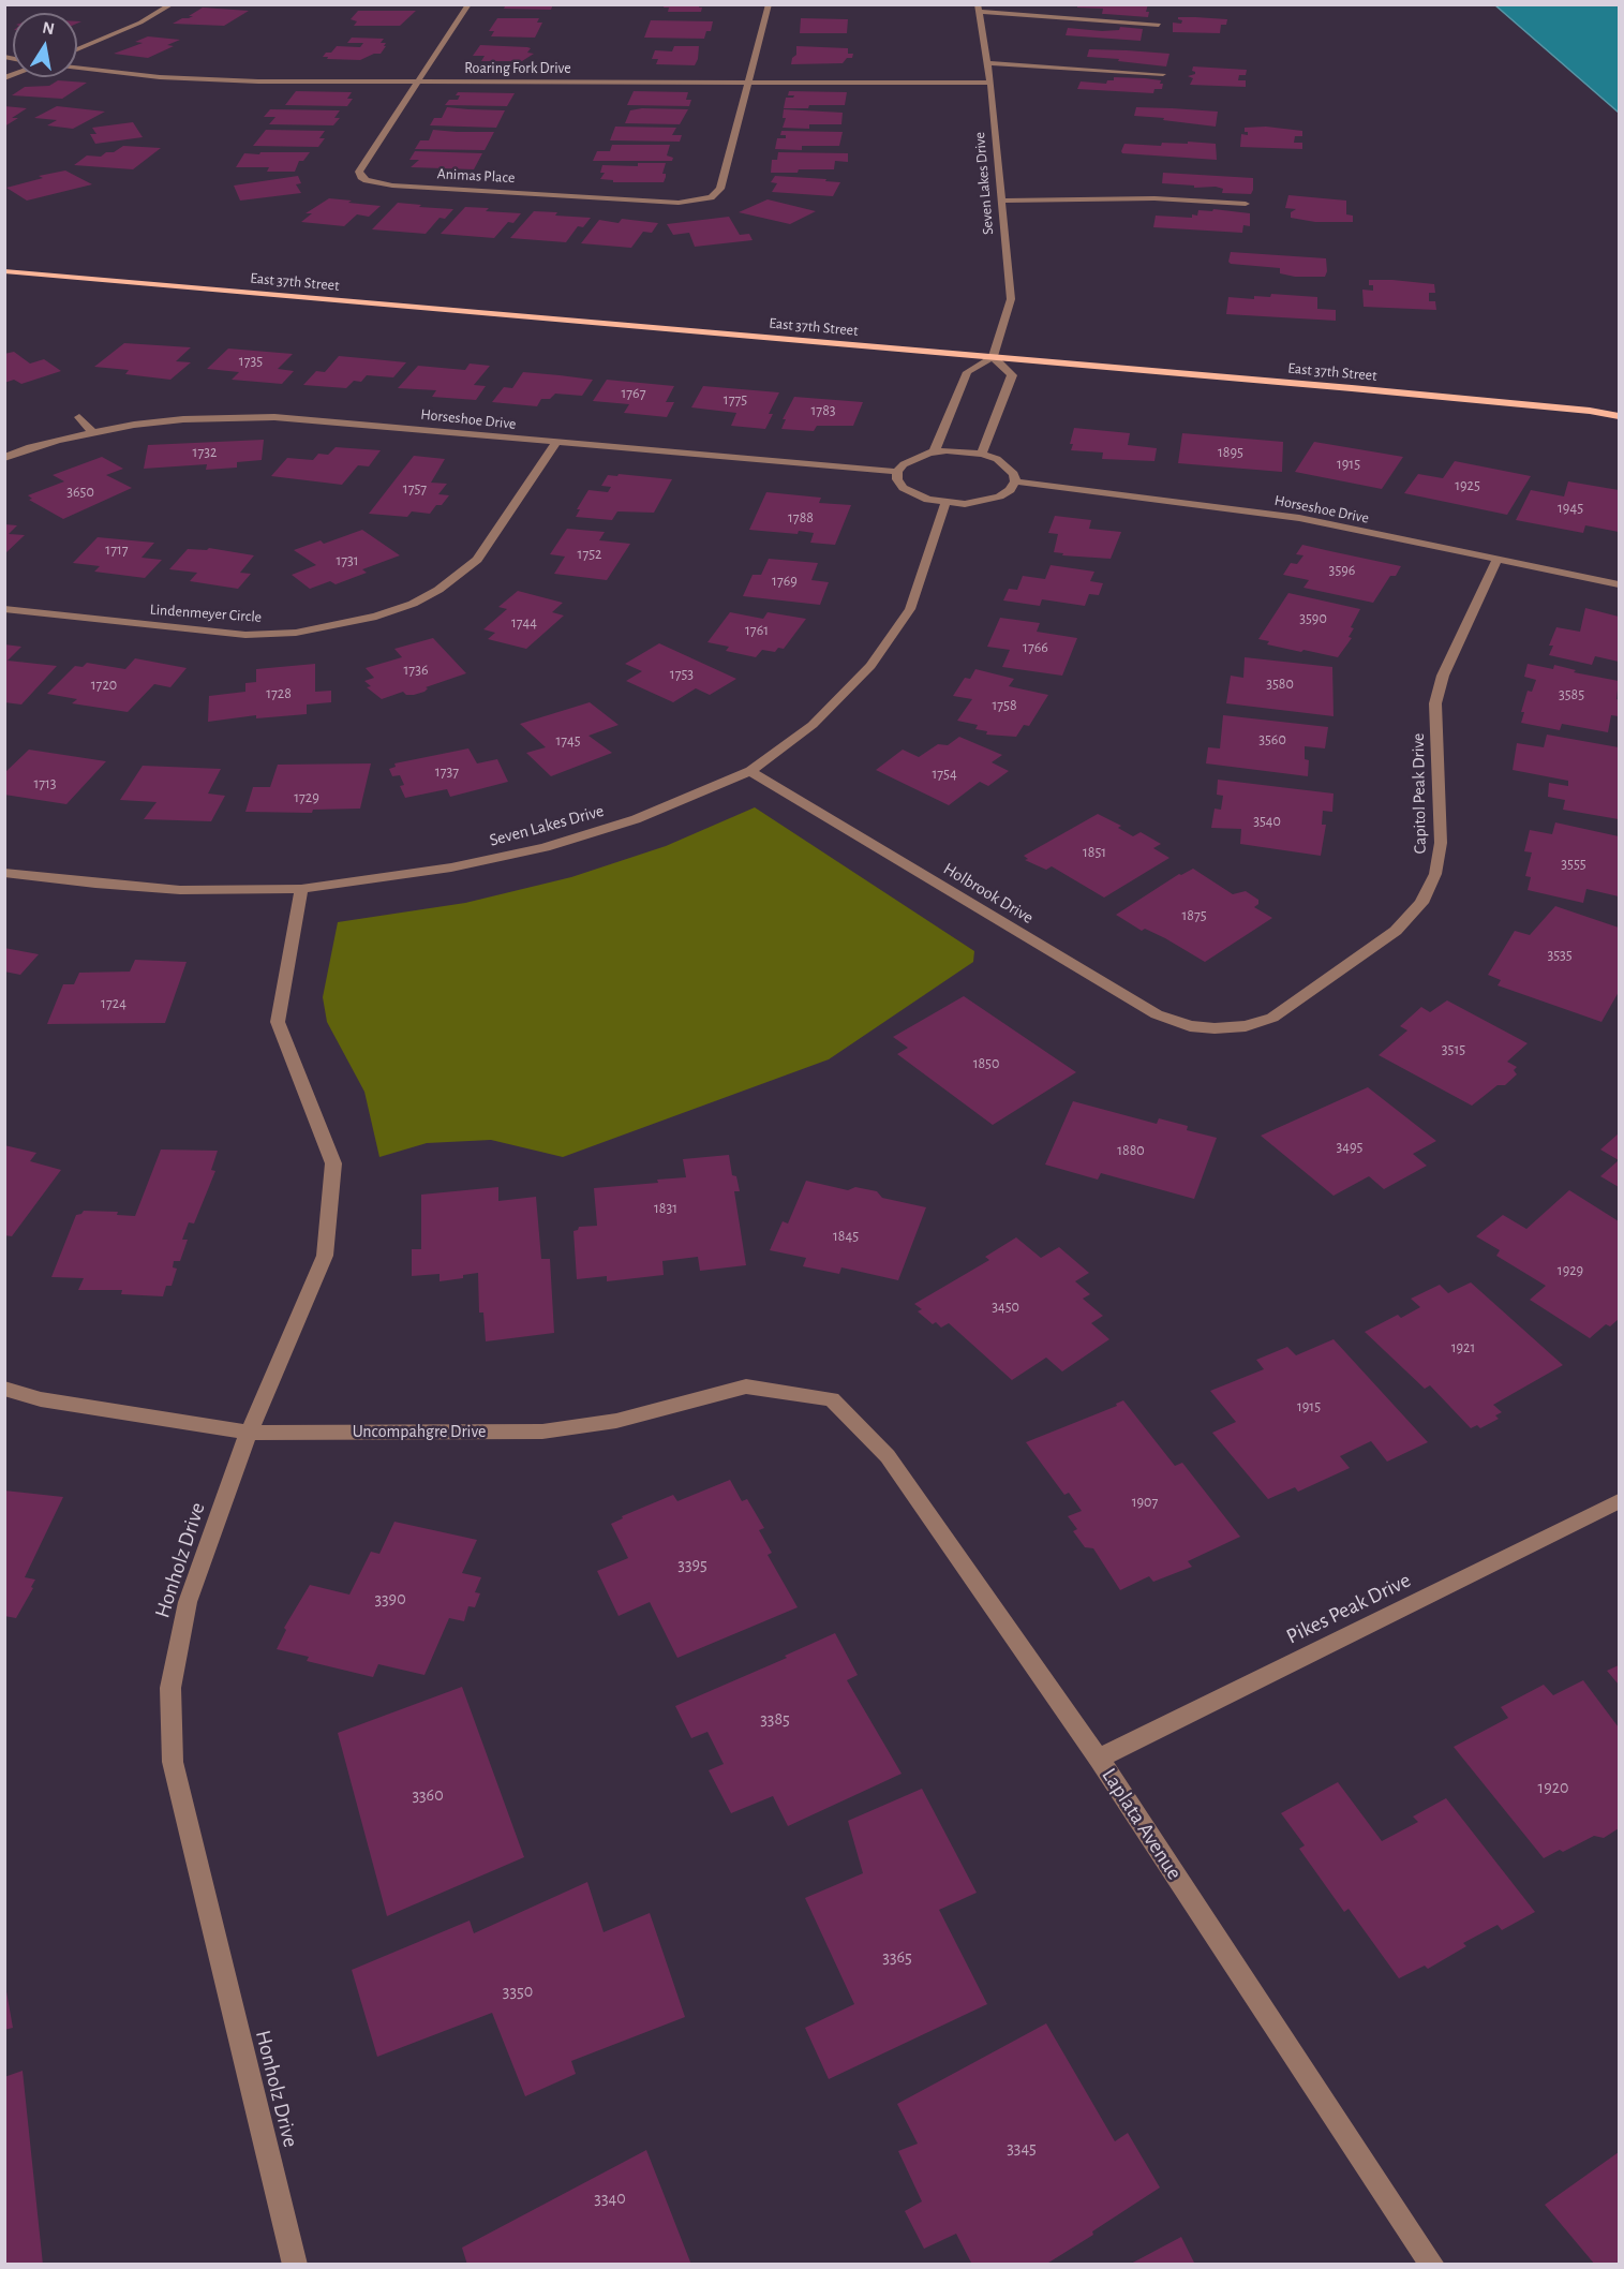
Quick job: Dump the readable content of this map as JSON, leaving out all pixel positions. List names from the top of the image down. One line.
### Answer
{"streets":{"main road":["East 37th Street"],"street":["Roaring Fork Drive","Animas Place","Seven Lakes Drive","Horseshoe Drive","Lindenmeyer Circle","Capitol Peak Drive","Holbrook Drive","Uncompahgre Drive","Honholz Drive","Pikes Peak Drive","Laplata Avenue"]},"crossings":[["Roaring Fork Drive","Animas Place"],["Roaring Fork Drive","Seven Lakes Drive"],["Seven Lakes Drive","East 37th Street"],["Seven Lakes Drive","Holbrook Drive"],["Seven Lakes Drive","Honholz Drive"],["Horseshoe Drive","Lindenmeyer Circle"],["Horseshoe Drive","Capitol Peak Drive"],["Capitol Peak Drive","Holbrook Drive"],["Uncompahgre Drive","Honholz Drive"],["Uncompahgre Drive","Laplata Avenue"],["Pikes Peak Drive","Laplata Avenue"]],"house_numbers":["1735","1767","1775","1783","1732","1895","1915","1925","1757","3650","1945","1788","1717","1752","1731","3596","1769","3590","1744","1761","1766","1736","1753","3580","1720","1728","3585","1758","3560","1745","1737","1754","1713","1729","3540","1851","3555","1875","3535","1724","3515","1850","3495","1880","1831","1845","1929","3450","1921","1915","1907","3395","3390","3385","1920","3360","3365","3350","3345","3340"],"north":"top"}
